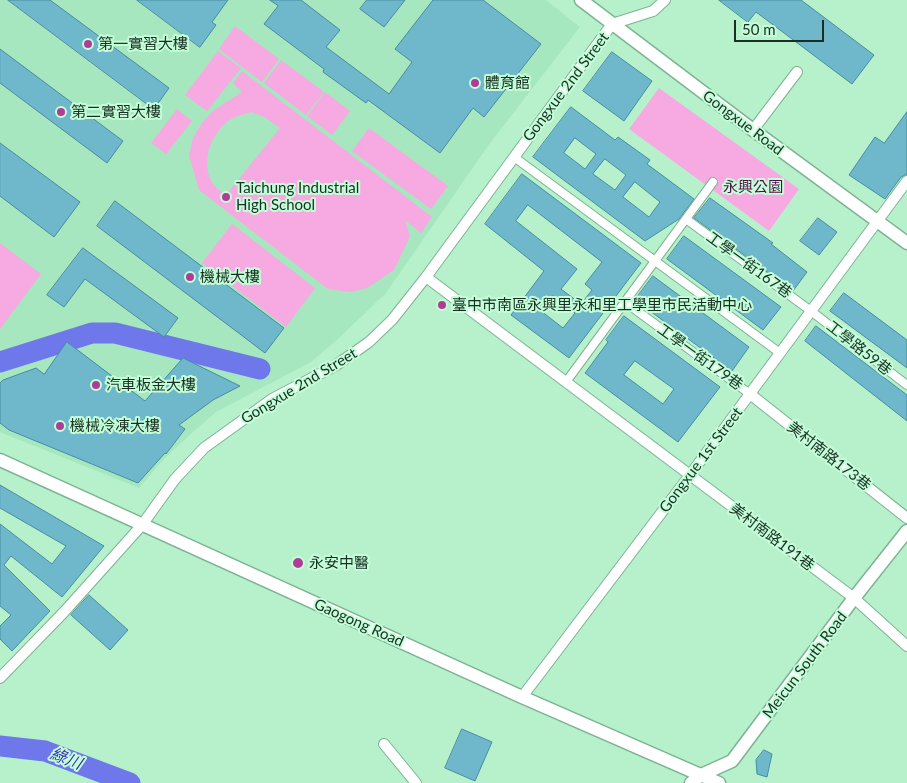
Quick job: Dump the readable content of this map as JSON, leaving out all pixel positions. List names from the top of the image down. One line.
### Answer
{"streets":{"street":["Gongxue 2nd Street","Gongxue Road","工學一街167巷","工學路59巷","工學一街179巷","美村南路173巷","Gongxue 1st Street","美村南路191巷","Gaogong Road","Meicun South Road"]},"crossings":[["Gongxue 2nd Street","Gongxue Road"],["Gongxue 2nd Street","美村南路191巷"],["Gongxue 2nd Street","Gaogong Road"],["Gongxue Road","Gongxue 1st Street"],["工學一街167巷","工學路59巷"],["工學一街167巷","Gongxue 1st Street"],["工學路59巷","Gongxue 1st Street"],["工學一街179巷","美村南路173巷"],["工學一街179巷","Gongxue 1st Street"],["美村南路173巷","Gongxue 1st Street"],["Gongxue 1st Street","美村南路191巷"],["Gongxue 1st Street","Gaogong Road"],["美村南路191巷","Meicun South Road"],["Gaogong Road","Meicun South Road"]],"water":["綠川"],"parks":["永興公園"],"places":["第一實習大樓","體育館","第二實習大樓","Taichung Industrial High School","機械大樓","臺中市南區永興里永和里工學里市民活動中心","汽車板金大樓","機械冷凍大樓","永安中醫"],"scale_bar":"50 m"}
